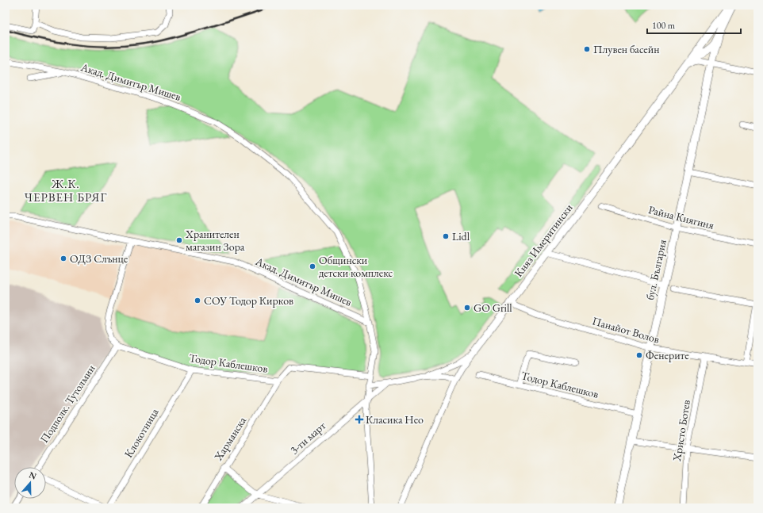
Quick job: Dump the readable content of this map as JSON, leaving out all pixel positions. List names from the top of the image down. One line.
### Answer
{"streets":{"street":["Акад. Димитър Мишев","Райна Княгиня","Княз Имеритински","бул. България","Панайот Волов","Тодор Каблешков","Подполк. Тутолмин","Христо Ботев","Клокотница","3-ти март","Харманска"]},"crossings":[["Акад. Димитър Мишев","Тодор Каблешков"],["Акад. Димитър Мишев","3-ти март"],["Райна Княгиня","бул. България"],["Княз Имеритински","бул. България"],["Княз Имеритински","Панайот Волов"],["бул. България","Панайот Волов"],["бул. България","Тодор Каблешков"],["Панайот Волов","Христо Ботев"],["Тодор Каблешков","Подполк. Тутолмин"],["Тодор Каблешков","Клокотница"],["Тодор Каблешков","Харманска"]],"districts":["Ж.К. ЧЕРВЕН БРЯГ"],"places":{"other":["Плувен басейн","Lidl","Хранителен магазин Зора","ОДЗ Слънце","Общински детски комплекс","СОУ Тодор Кирков","GO Grill","Фенерите"],"health":["Класика Нео"]},"scale_bar":"100 m","north":"top"}
